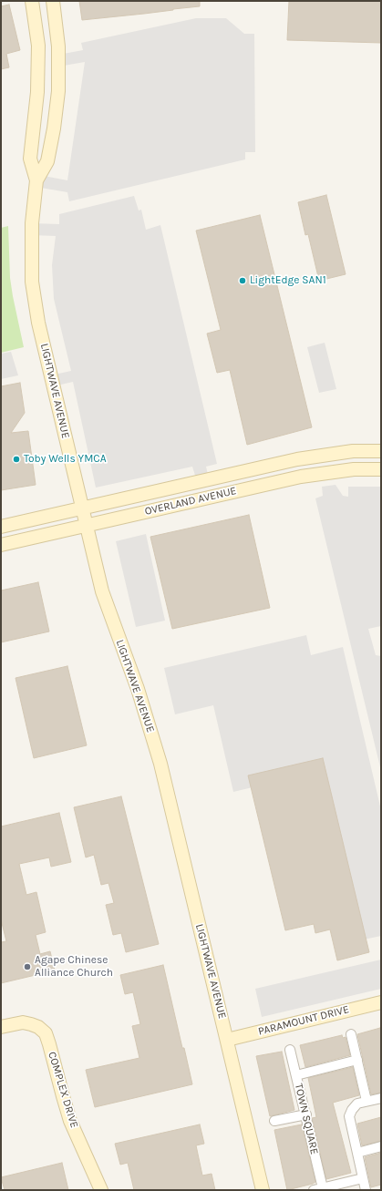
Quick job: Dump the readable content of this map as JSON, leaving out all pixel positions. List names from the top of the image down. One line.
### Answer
{"streets":{"main road":["LIGHTWAVE AVENUE","OVERLAND AVENUE","PARAMOUNT DRIVE","COMPLEX DRIVE"],"street":["TOWN SQUARE"]},"crossings":[["LIGHTWAVE AVENUE","OVERLAND AVENUE"],["LIGHTWAVE AVENUE","PARAMOUNT DRIVE"]],"places":["LightEdge SAN1","Toby Wells YMCA","Agape Chinese Alliance Church"]}
